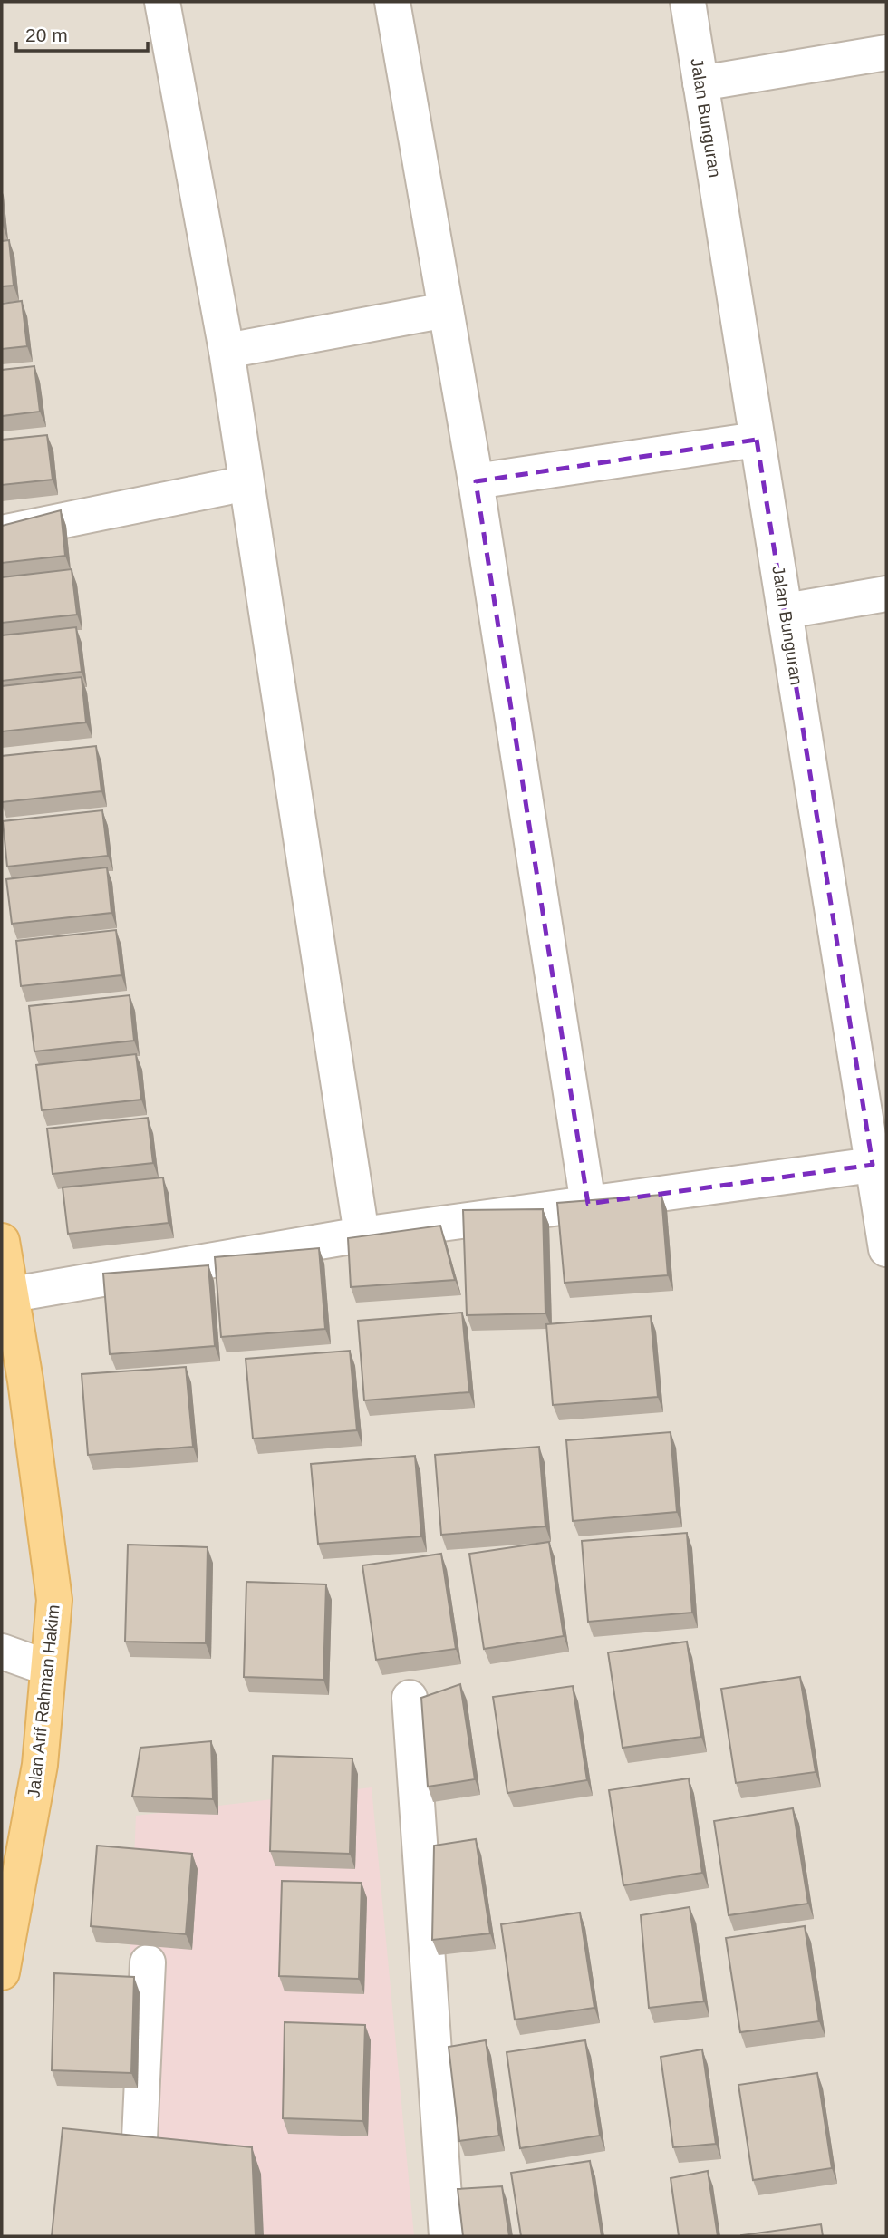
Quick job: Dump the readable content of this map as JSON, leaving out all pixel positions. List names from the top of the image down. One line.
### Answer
{"streets":{"main road":["Jalan Arif Rahman Hakim"],"street":["Jalan Bunguran"]},"scale_bar":"20 m"}
